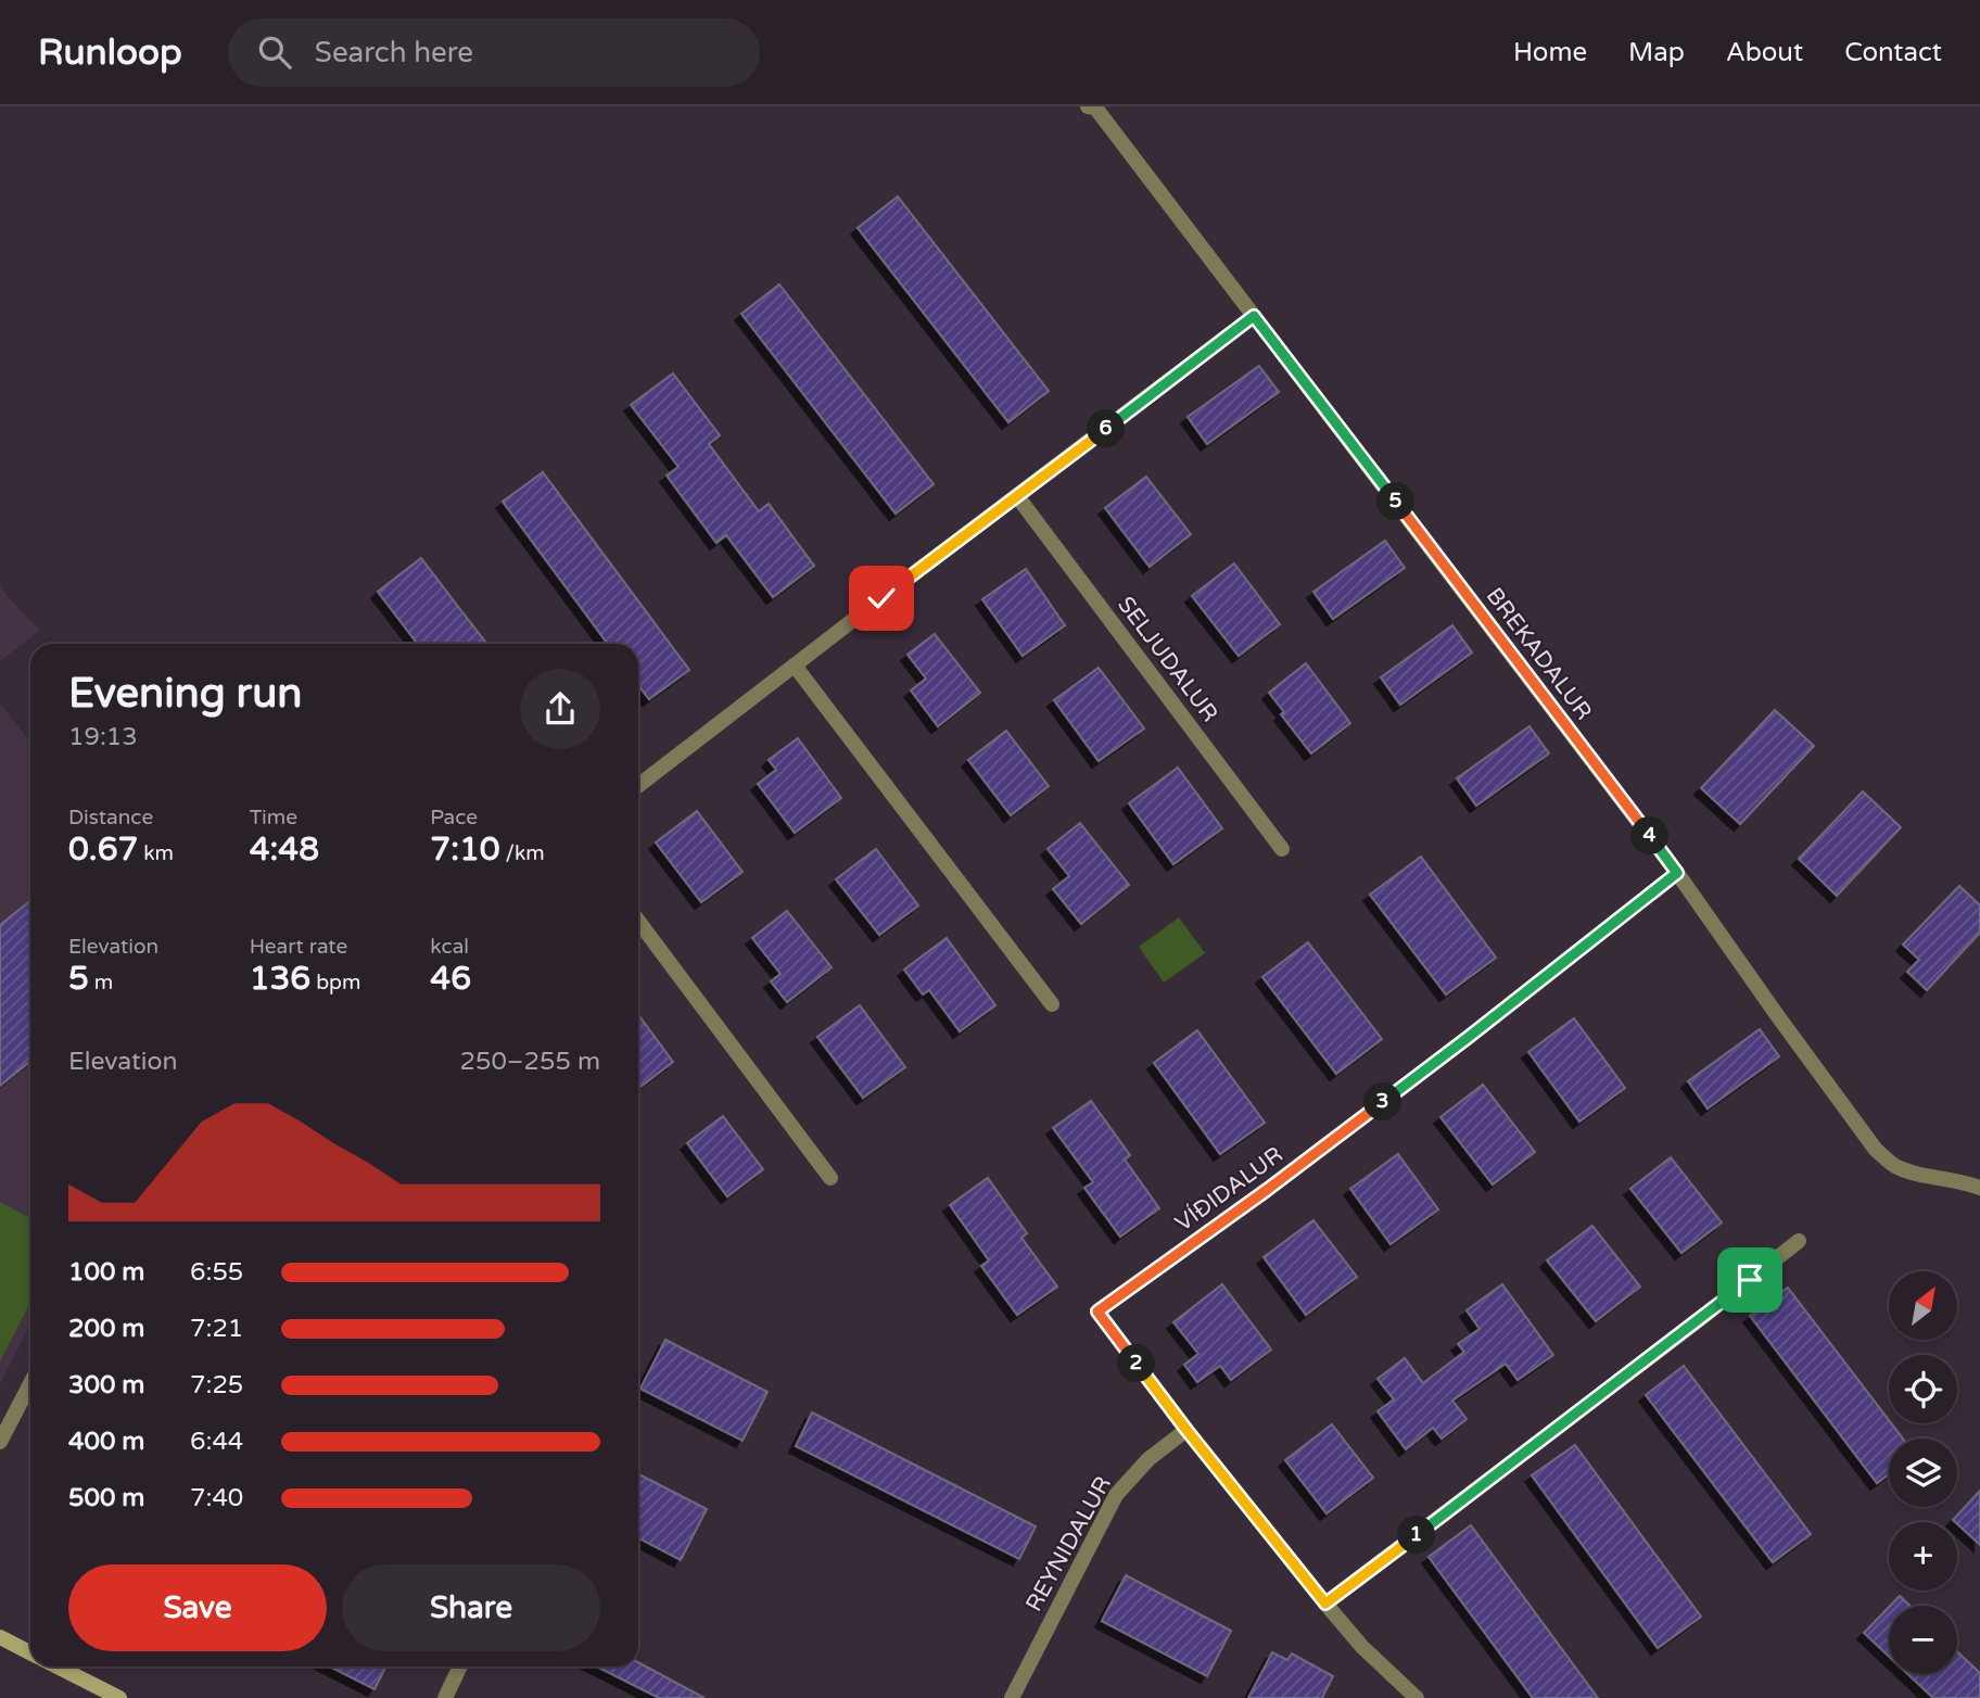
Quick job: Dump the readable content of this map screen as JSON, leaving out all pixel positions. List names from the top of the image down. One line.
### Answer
{"streets":{"street":["BREKADALUR","SELJUDALUR","VÍÐIDALUR","REYNIDALUR"]},"crossings":[["BREKADALUR","VÍÐIDALUR"],["VÍÐIDALUR","REYNIDALUR"]],"north":"top right","page":{"header":"Runloop","search":"Search here","nav":["Home","Map","About","Contact"],"pins":["6","5","4","3","2","1"],"heading":["Evening run","19:13"],"stats":[["Distance","0.67 km"],["Time","4:48"],["Pace","7:10 /km"],["Elevation","5 m"],["Heart rate","136 bpm"],["kcal","46"]],"chart":["Elevation","250–255 m"],"list":[{"name":"100 m","note":"6:55"},{"name":"200 m","note":"7:21"},{"name":"300 m","note":"7:25"},{"name":"400 m","note":"6:44"},{"name":"500 m","note":"7:40"}],"map_buttons":["+","−"],"buttons":["Save","Share"]}}
